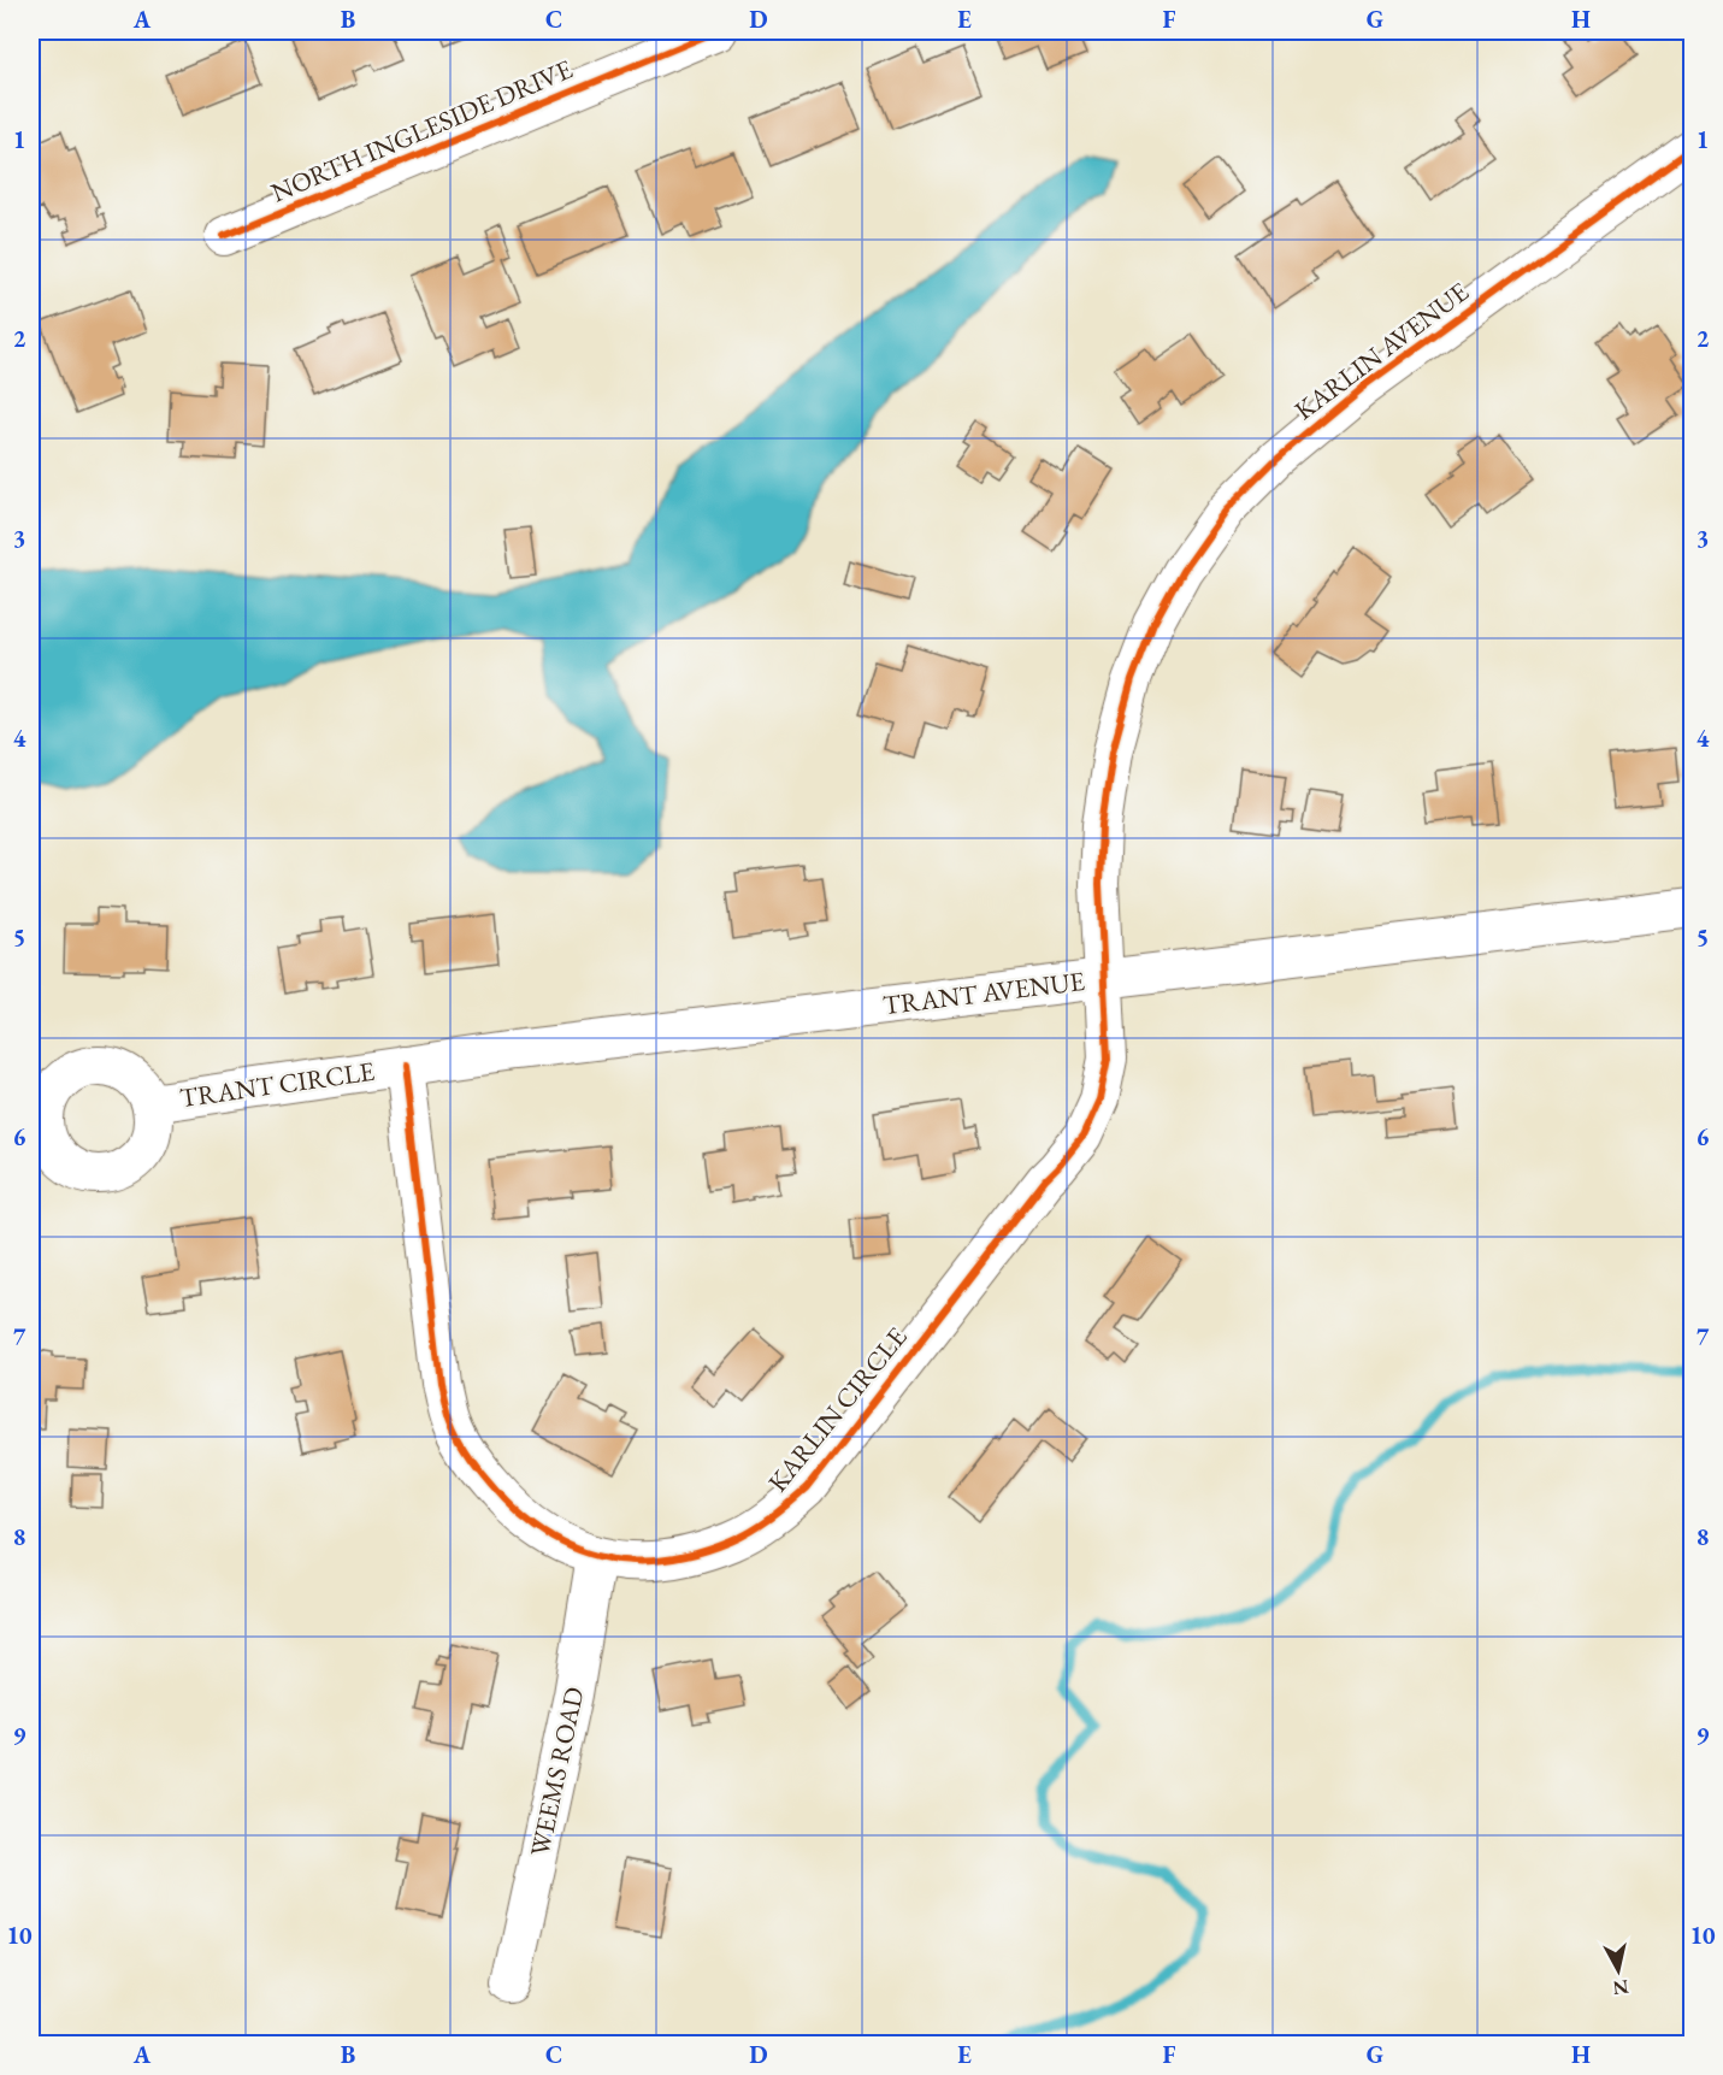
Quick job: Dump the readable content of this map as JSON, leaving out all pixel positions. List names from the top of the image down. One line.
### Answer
{"streets":{"street":["NORTH INGLESIDE DRIVE","KARLIN AVENUE","TRANT AVENUE","TRANT CIRCLE","KARLIN CIRCLE","WEEMS ROAD"]},"crossings":[["KARLIN AVENUE","TRANT AVENUE"],["KARLIN AVENUE","KARLIN CIRCLE"],["TRANT AVENUE","TRANT CIRCLE"],["TRANT AVENUE","KARLIN CIRCLE"],["TRANT CIRCLE","KARLIN CIRCLE"],["KARLIN CIRCLE","WEEMS ROAD"]],"north":"bottom","grid":{"columns":["A","B","C","D","E","F","G","H"],"rows":["1","2","3","4","5","6","7","8","9","10"]}}
